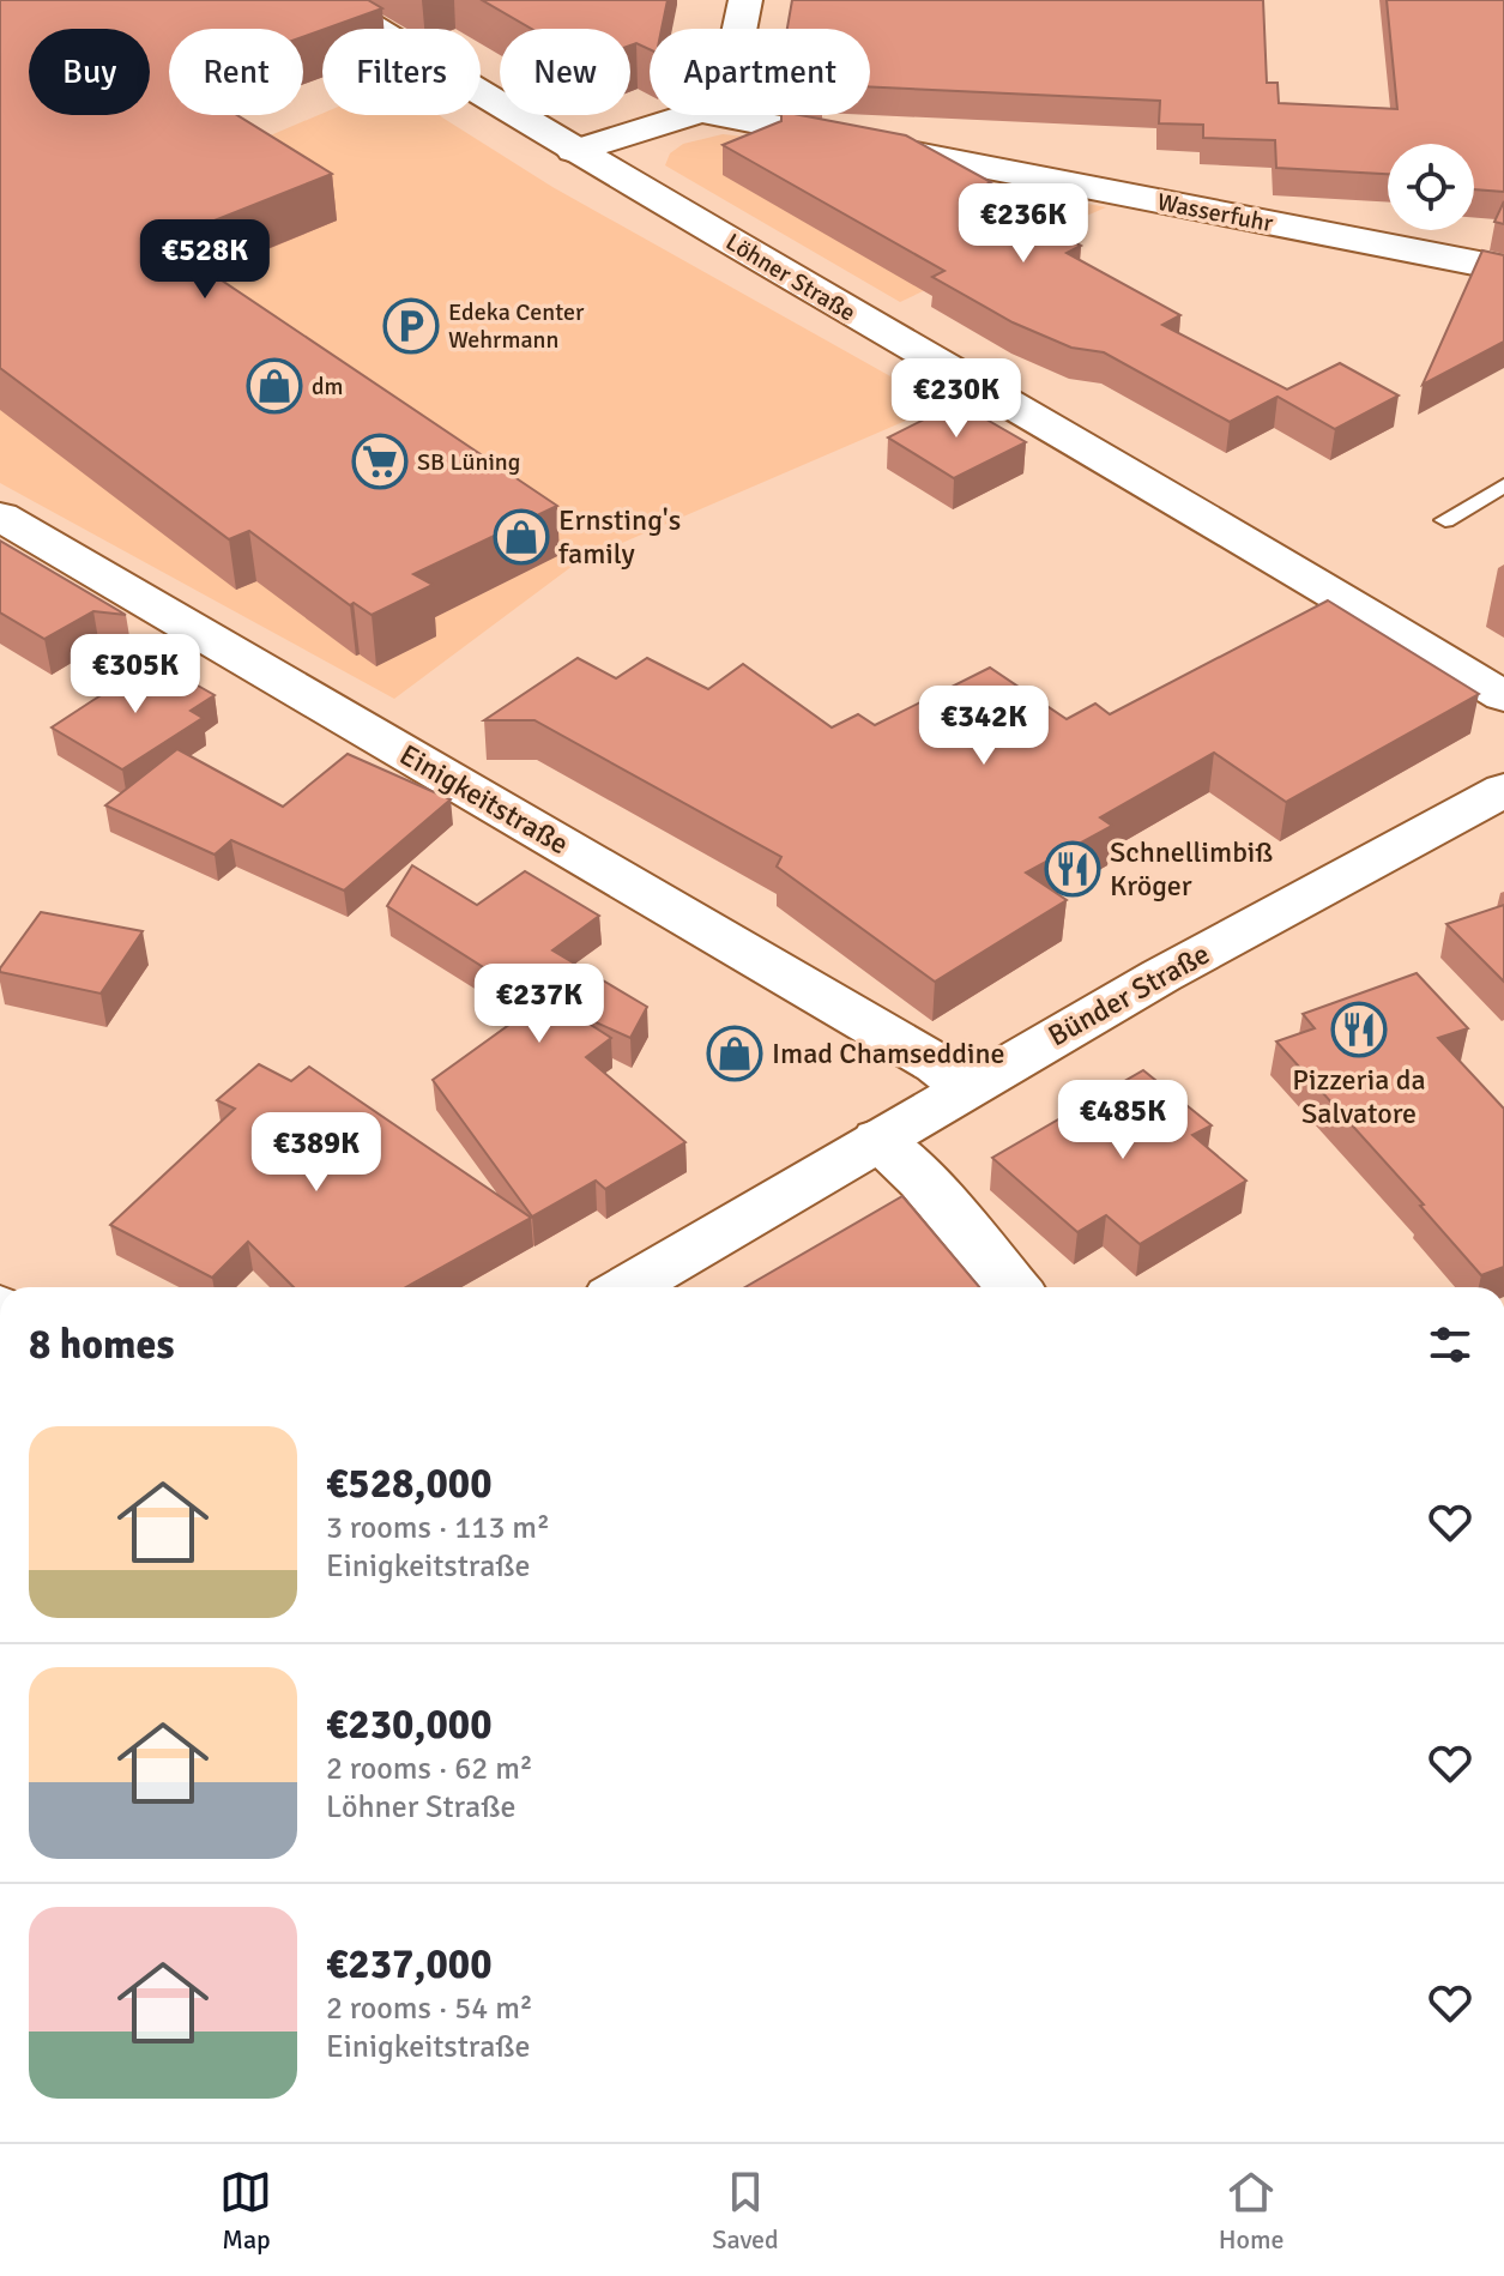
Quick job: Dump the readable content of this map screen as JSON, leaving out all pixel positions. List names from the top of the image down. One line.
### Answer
{"streets":{"street":["Wasserfuhr","Löhner Straße","Einigkeitstraße","Bünder Straße"]},"crossings":[["Einigkeitstraße","Bünder Straße"]],"places":{"parking":["Edeka Center Wehrmann"],"shop":["dm","Ernsting's family","Imad Chamseddine"],"supermarket":["SB Lüning"],"restaurant":["Schnellimbiß Kröger","Pizzeria da Salvatore"]},"page":{"chip":["Buy","Rent","Filters","New","Apartment"],"price":["€236K","€528K","€230K","€305K","€342K","€237K","€485K","€389K"],"heading":"8 homes","list":[{"name":"€528,000","note":"3 rooms · 113 m² · Einigkeitstraße"},{"name":"€230,000","note":"2 rooms · 62 m² · Löhner Straße"},{"name":"€237,000","note":"2 rooms · 54 m² · Einigkeitstraße"}],"tabs":["Map","Saved","Home"]}}
